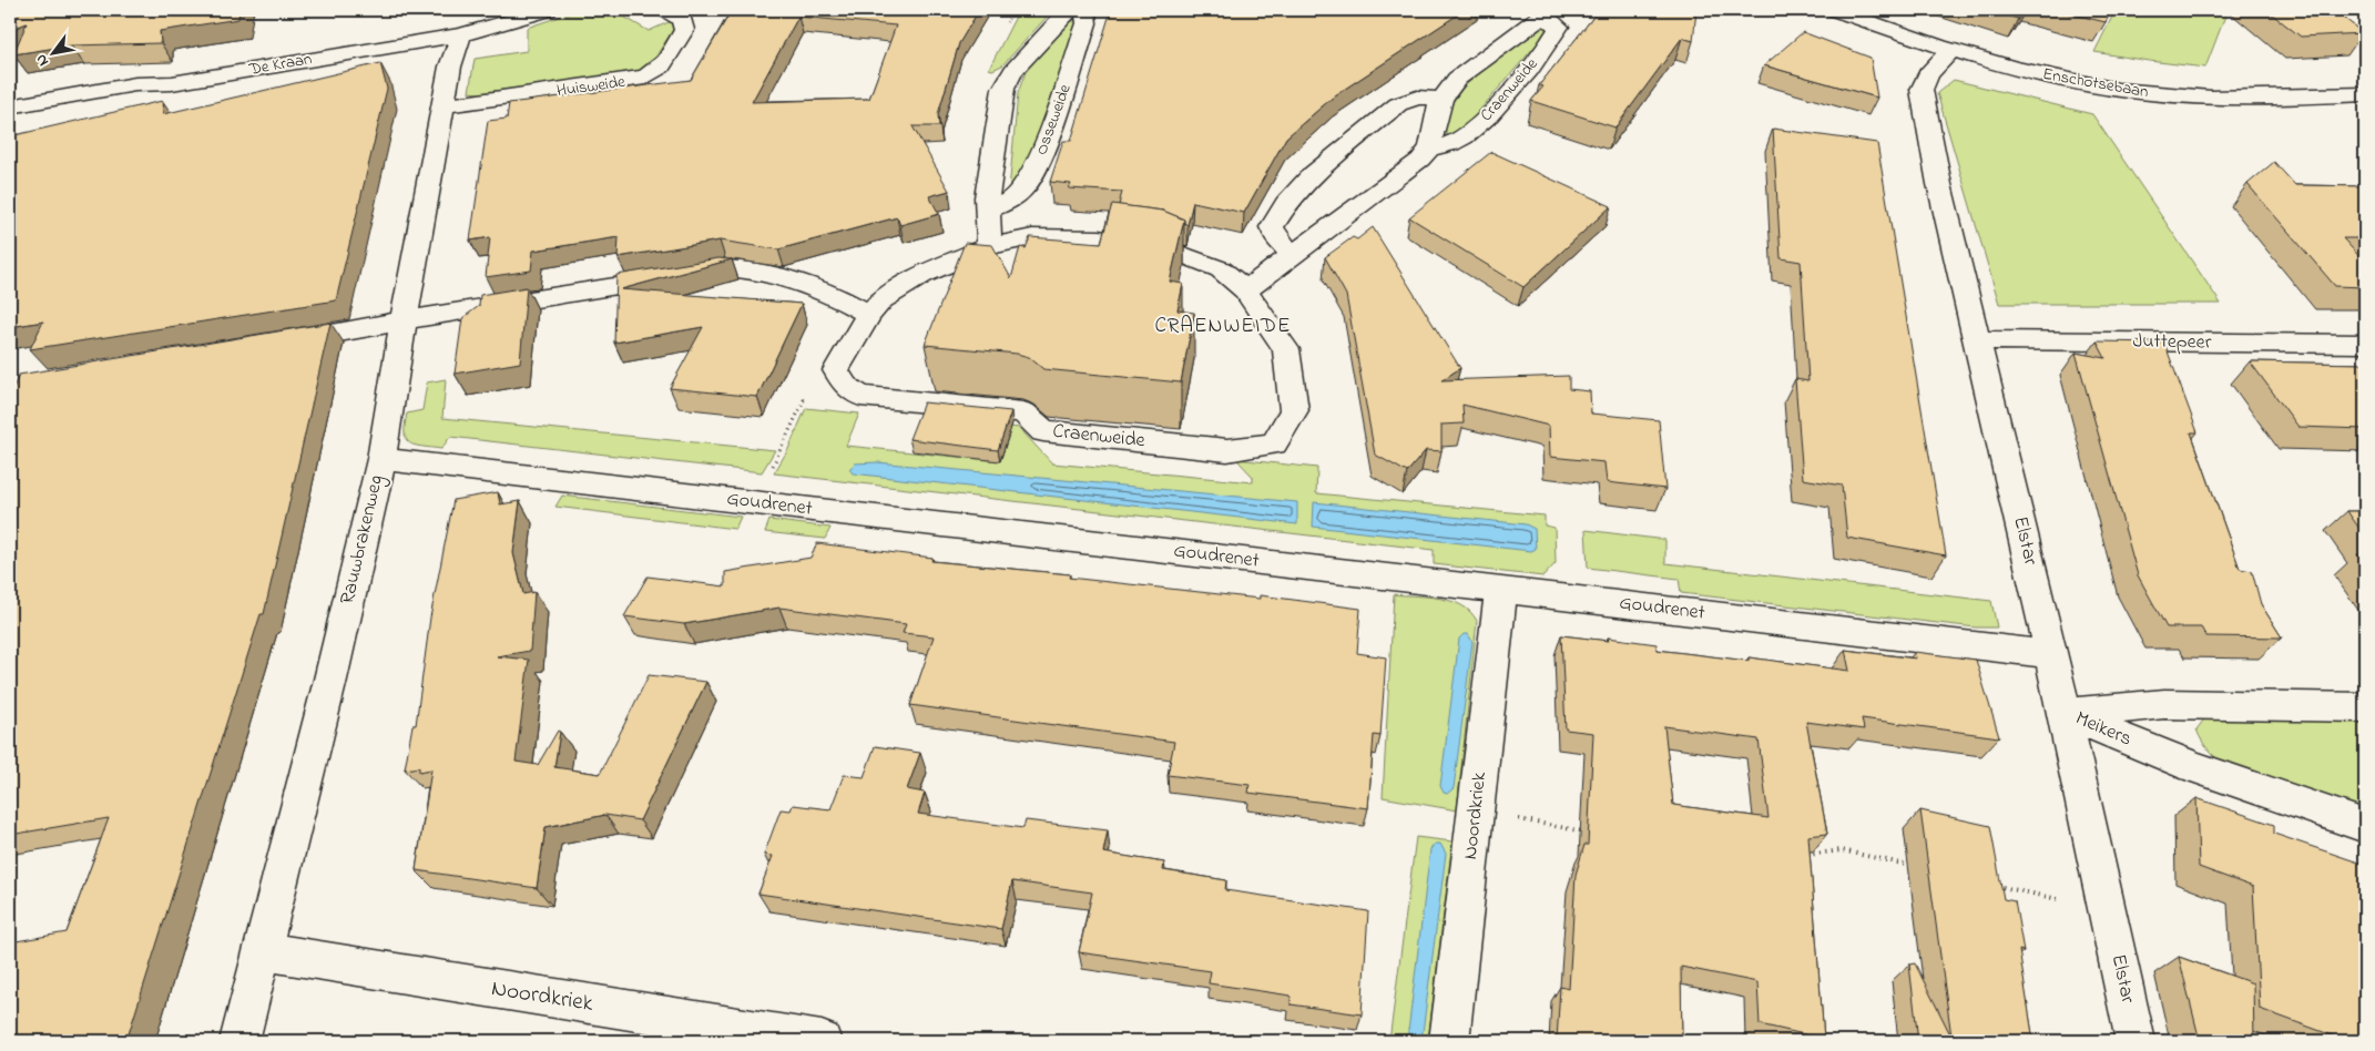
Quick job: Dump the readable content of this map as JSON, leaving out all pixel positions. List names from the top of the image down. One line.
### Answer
{"streets":{"street":["De Kraan","Enschotsebaan","Huisweide","Craenweide","Osseweide","Juttepeer","Goudrenet","Rauwbrakenweg","Elstar","Meikers","Noordkriek"]},"crossings":[["De Kraan","Rauwbrakenweg"],["Enschotsebaan","Elstar"],["Huisweide","Rauwbrakenweg"],["Juttepeer","Elstar"],["Goudrenet","Rauwbrakenweg"],["Goudrenet","Elstar"],["Goudrenet","Noordkriek"],["Rauwbrakenweg","Noordkriek"],["Elstar","Meikers"]],"districts":["CRAENWEIDE"],"north":"bottom left"}
